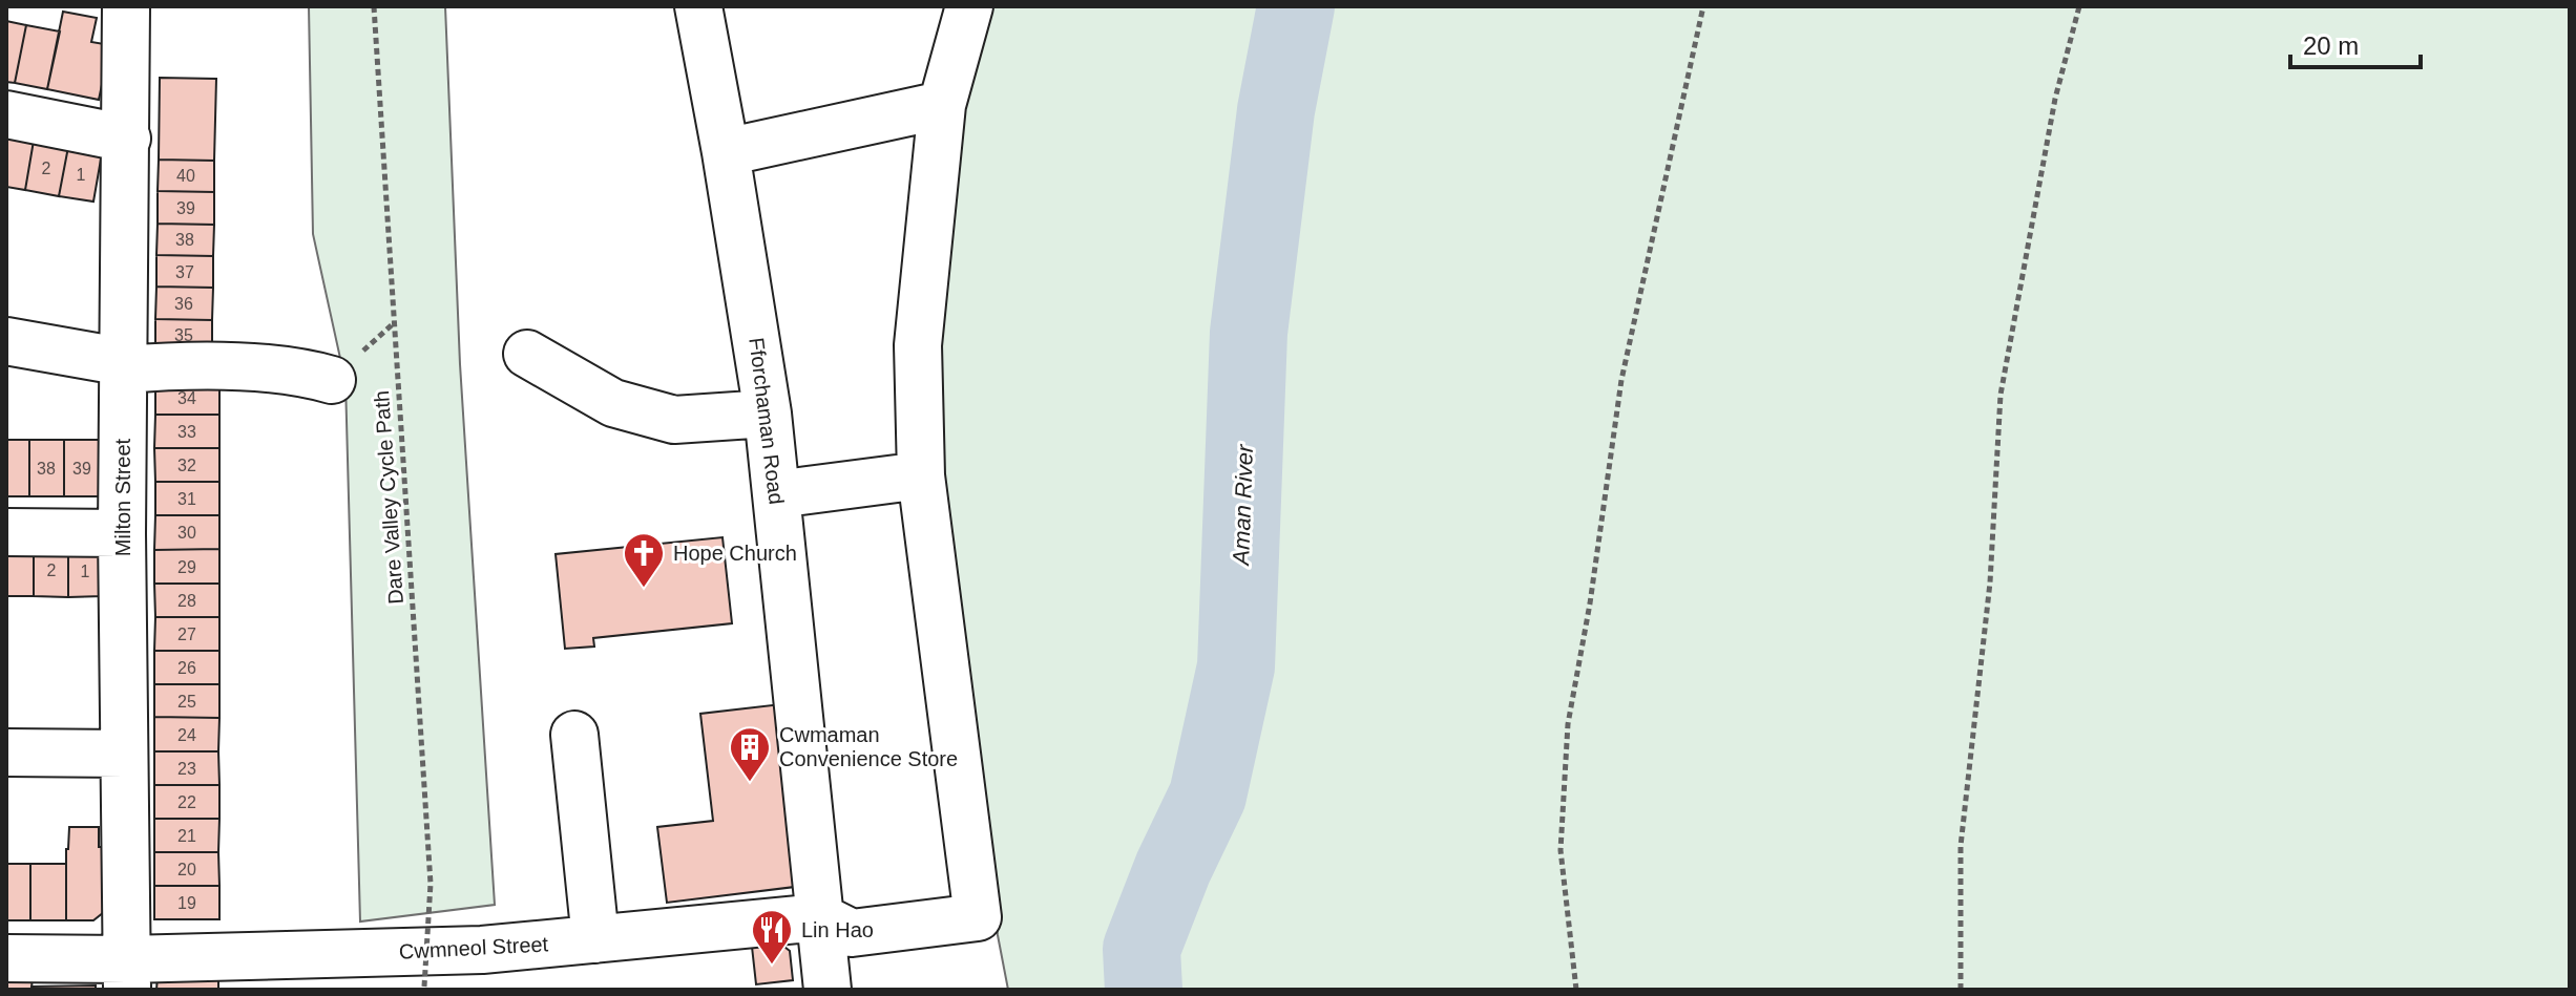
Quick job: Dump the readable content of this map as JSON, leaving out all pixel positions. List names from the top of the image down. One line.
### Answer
{"streets":{"street":["Fforchaman Road","Milton Street","Cwmneol Street"],"path":["Dare Valley Cycle Path"]},"crossings":[["Fforchaman Road","Cwmneol Street"],["Milton Street","Cwmneol Street"]],"water":["Aman River"],"places":{"church":["Hope Church"],"building":["Cwmaman Convenience Store"],"restaurant":["Lin Hao"]},"house_numbers":["2","1","40","39","38","37","36","35","34","33","32","38","39","31","30","29","2","1","28","27","26","25","24","23","22","21","20","19"],"scale_bar":"20 m"}
